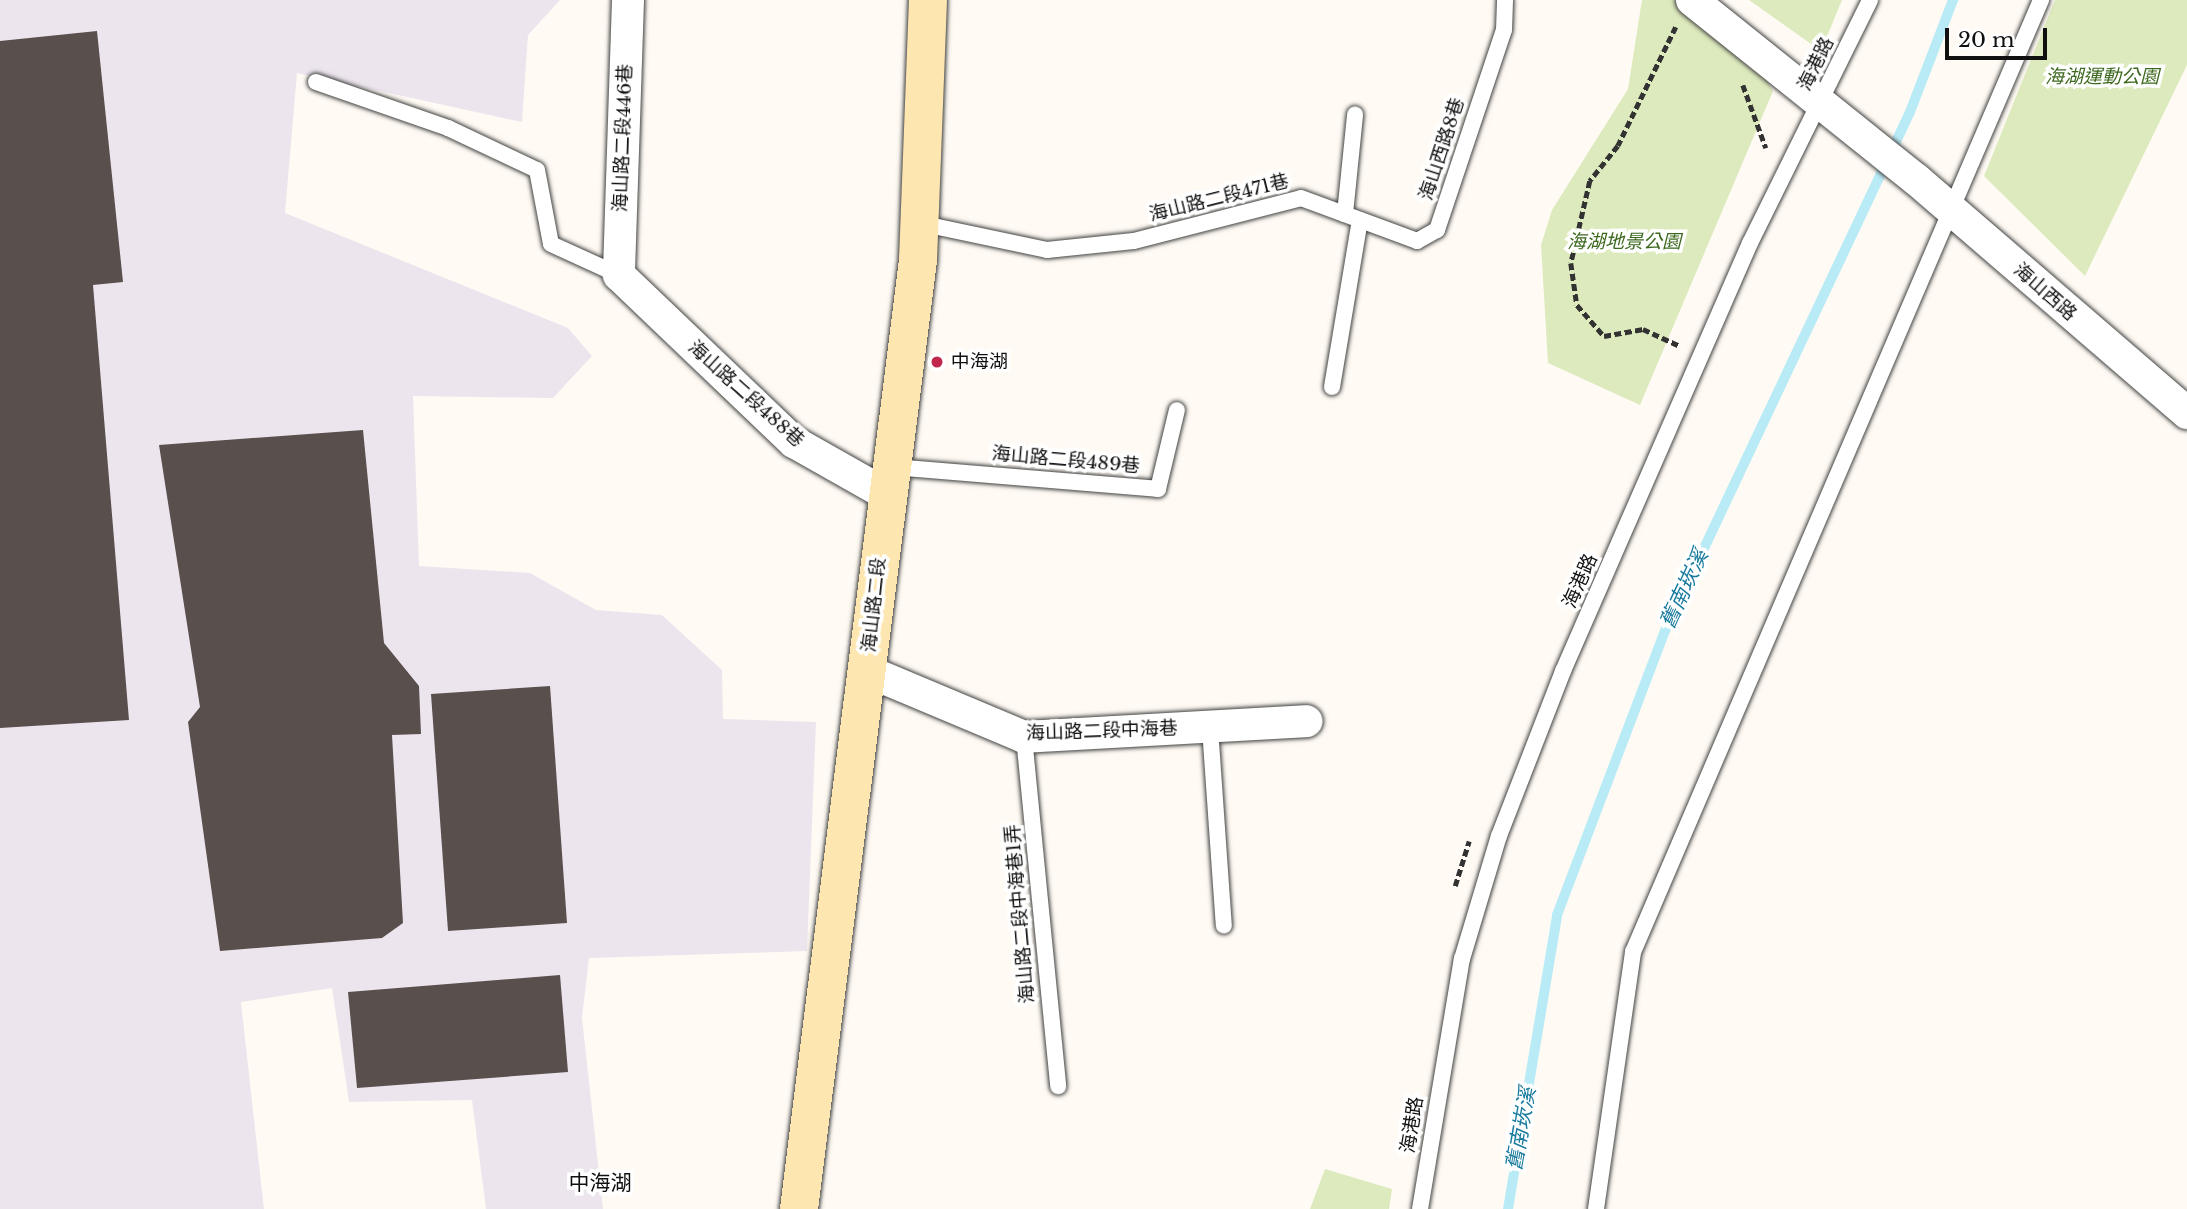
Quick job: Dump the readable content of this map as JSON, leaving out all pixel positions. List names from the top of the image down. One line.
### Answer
{"streets":{"main road":["海山路二段"],"street":["海山路二段446巷","海山西路","海山路二段488巷","海山路二段中海巷"],"lane":["海港路","海山西路8巷","海山路二段471巷","海山路二段489巷","海山路二段中海巷1弄"]},"crossings":[["海港路","海山西路"],["海山路二段446巷","海山路二段488巷"],["海山西路8巷","海山路二段471巷"],["海山路二段471巷","海山路二段"],["海山路二段488巷","海山路二段489巷"],["海山路二段488巷","海山路二段"],["海山路二段489巷","海山路二段"],["海山路二段","海山路二段中海巷"],["海山路二段中海巷","海山路二段中海巷1弄"]],"districts":["中海湖"],"water":["舊南崁溪"],"parks":["海湖運動公園","海湖地景公園"],"places":["中海湖"],"scale_bar":"20 m"}
